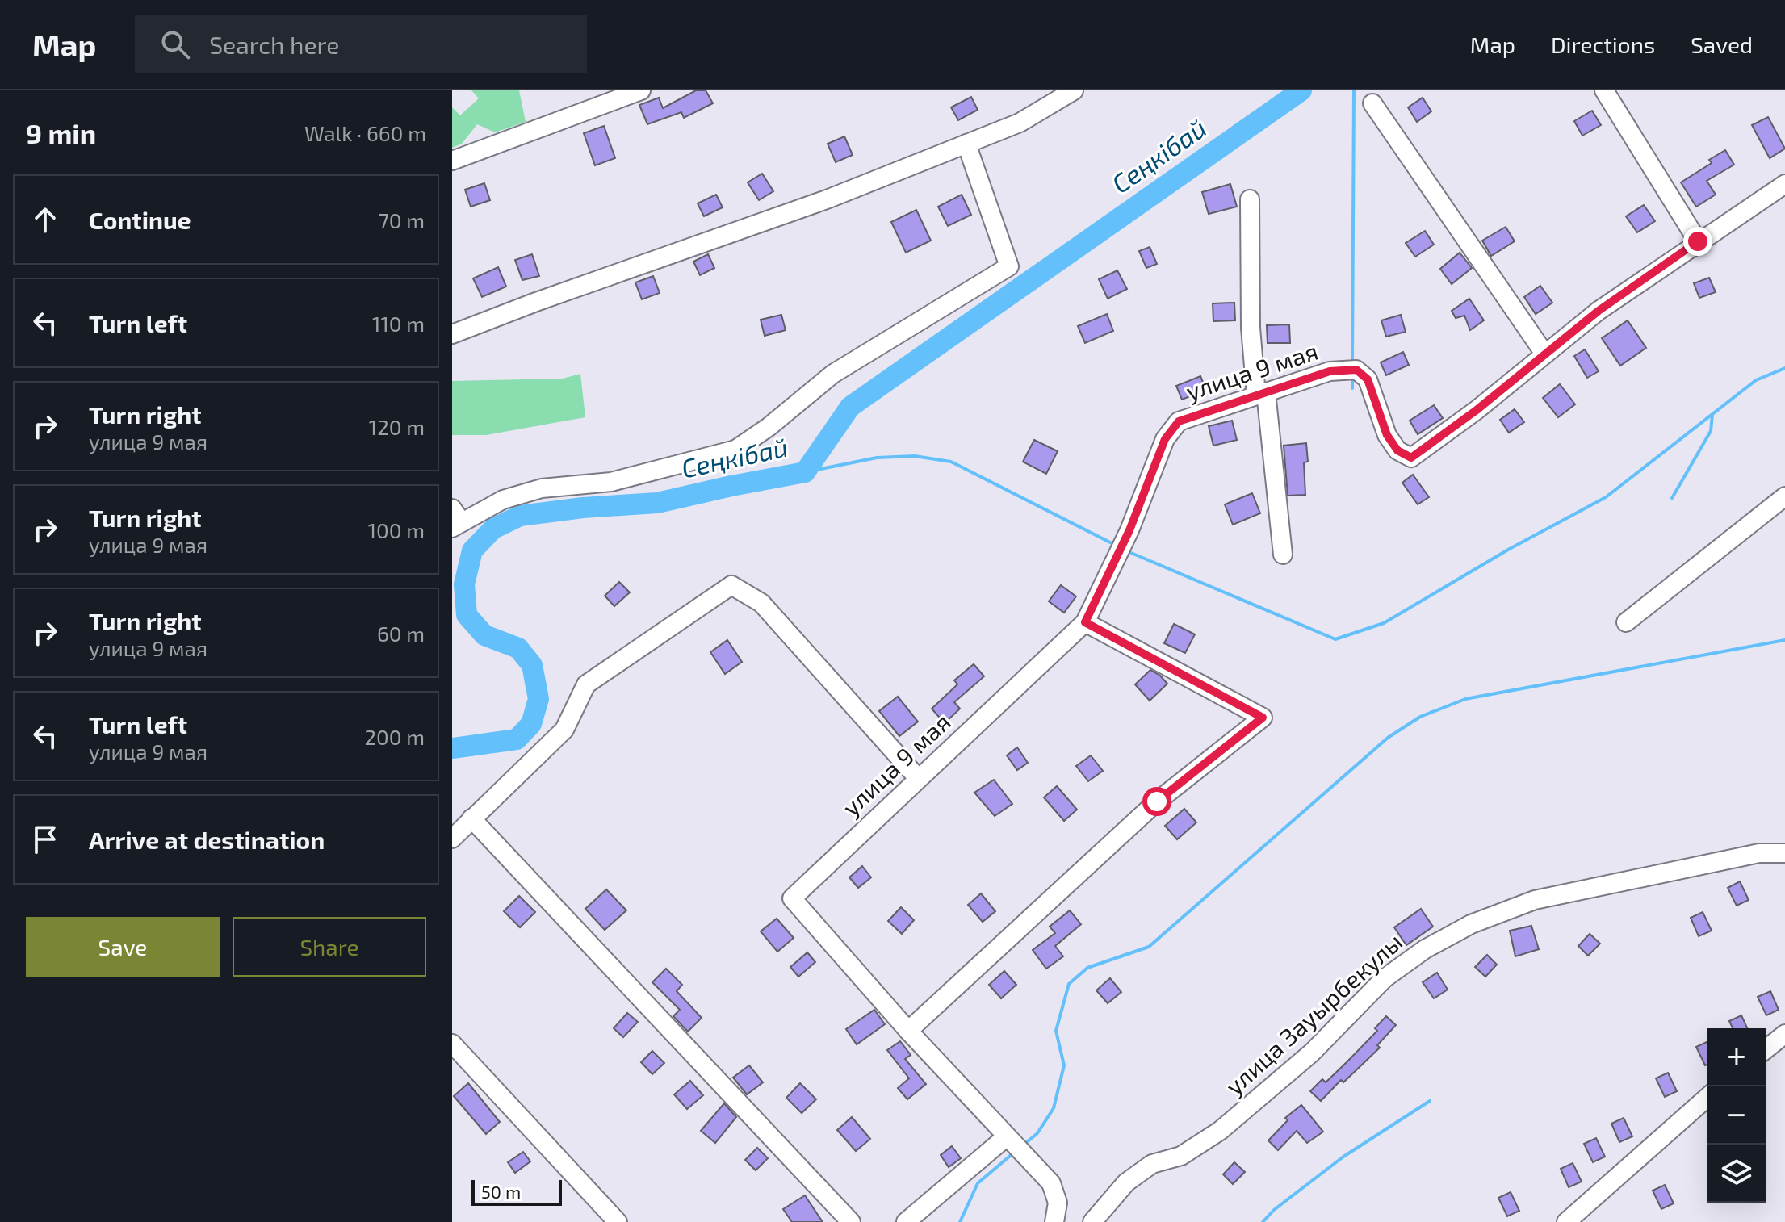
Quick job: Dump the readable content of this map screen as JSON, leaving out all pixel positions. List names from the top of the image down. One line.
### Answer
{"streets":{"street":["улица 9 мая","улица Зауырбекулы"]},"water":["Сеңкібай"],"scale_bar":"50 m","page":{"header":"Map","search":"Search here","nav":["Map","Directions","Saved"],"heading":["9 min","Walk · 660 m"],"list":[["Continue","70 m"],["Turn left","110 m"],["Turn right","улица 9 мая","120 m"],["Turn right","улица 9 мая","100 m"],["Turn right","улица 9 мая","60 m"],["Turn left","улица 9 мая","200 m"],"Arrive at destination"],"buttons":["Save","Share"],"map_buttons":["+","−"],"scale":"50 m"}}
